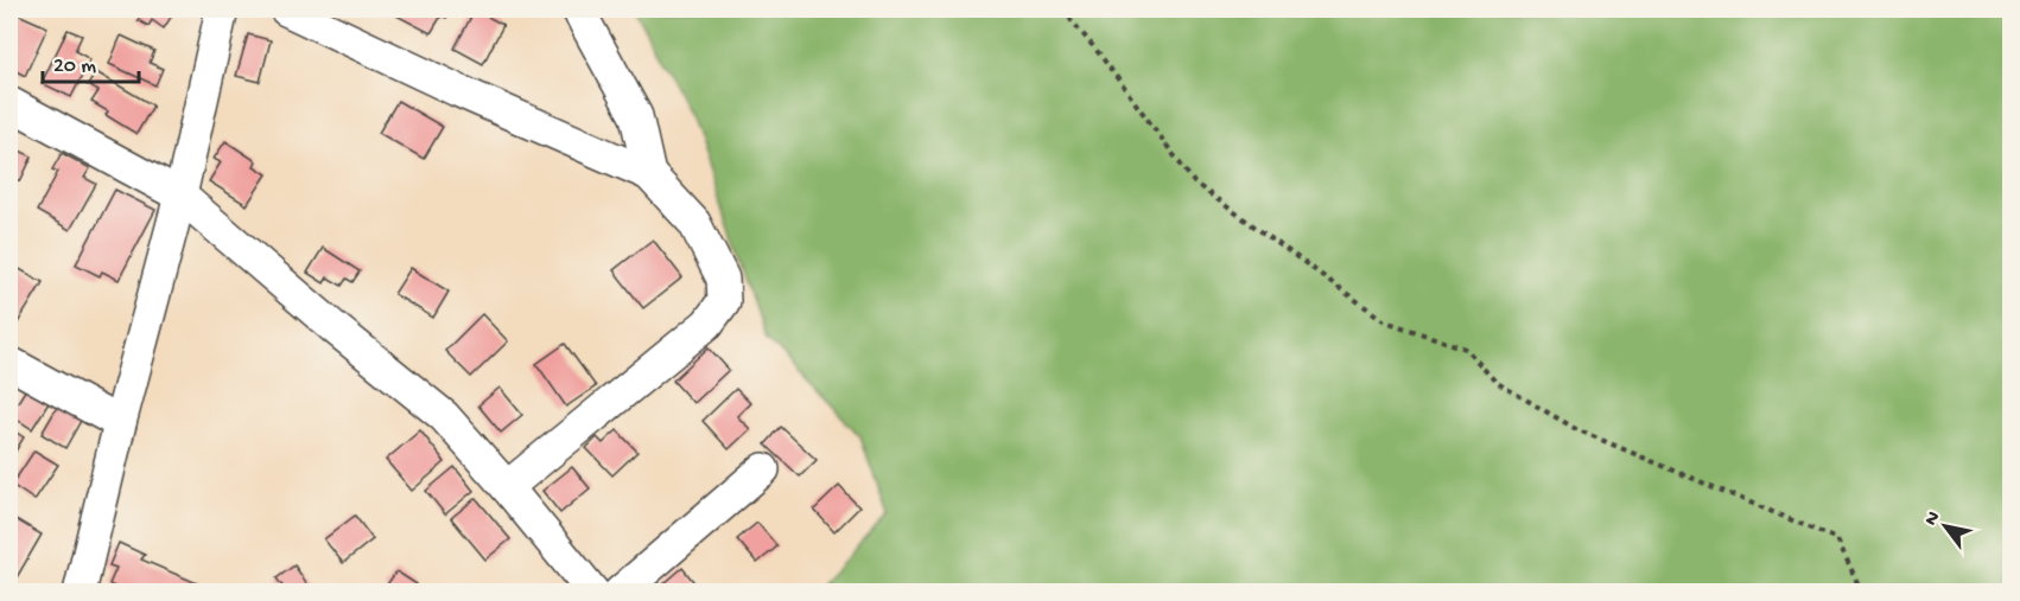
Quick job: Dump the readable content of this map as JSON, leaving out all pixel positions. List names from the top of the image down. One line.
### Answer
{"scale_bar":"20 m","north":"top left"}
